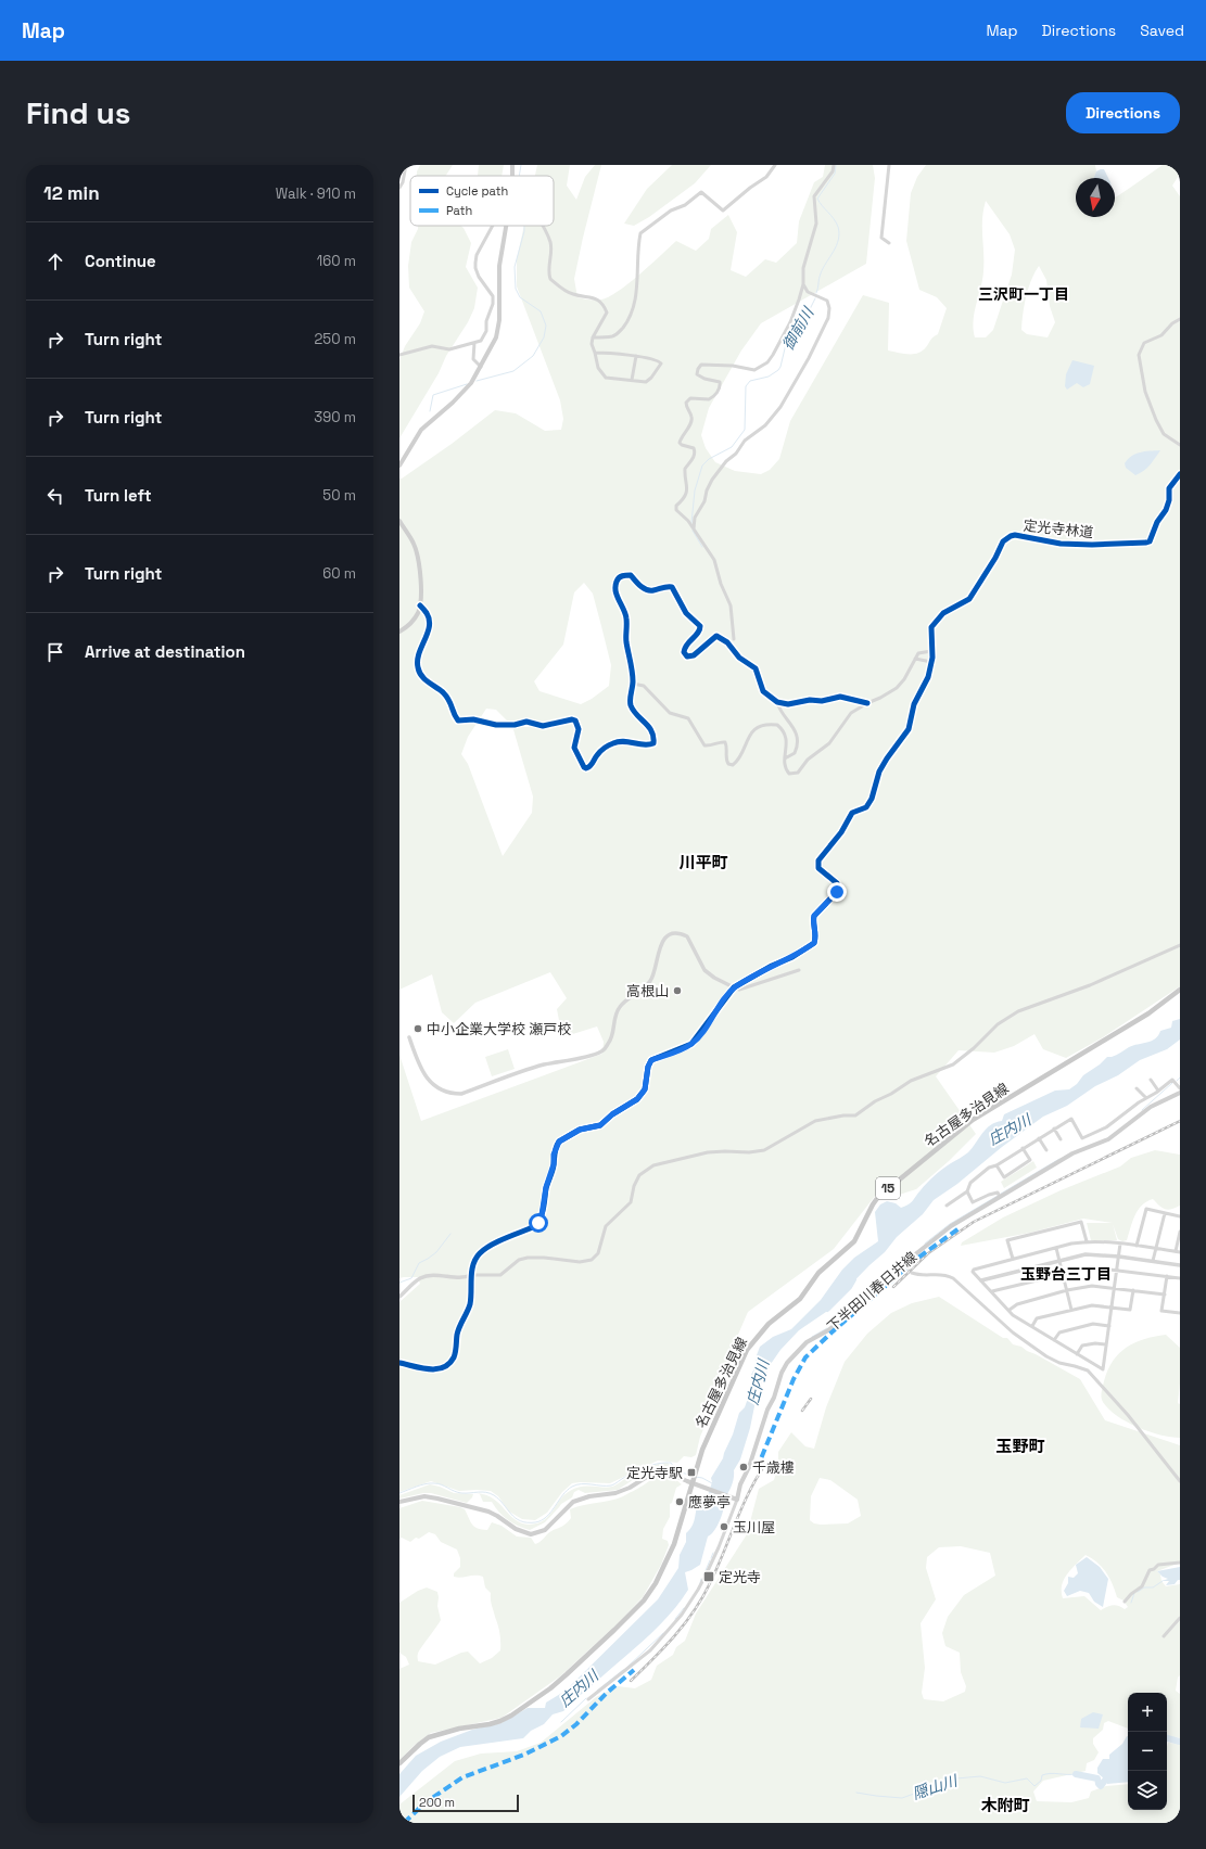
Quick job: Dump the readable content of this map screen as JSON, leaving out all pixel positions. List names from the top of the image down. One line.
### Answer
{"streets":{"main road":["名古屋多治見線","15","下半田川春日井線"],"street":["定光寺林道"]},"districts":["三沢町一丁目","川平町","玉野台三丁目","玉野町","木附町"],"water":["御前川","庄内川","隠山川"],"places":{"other":["高根山","中小企業大学校 瀬戸校","千歳樓","應夢亭","玉川屋"],"transit":["定光寺駅","定光寺"]},"legend":["Cycle path","Path"],"scale_bar":"200 m","north":"bottom","page":{"header":"Map","nav":["Map","Directions","Saved"],"buttons":"Directions","title":"Find us","heading":["12 min","Walk · 910 m"],"list":[["Continue","160 m"],["Turn right","250 m"],["Turn right","390 m"],["Turn left","50 m"],["Turn right","60 m"],"Arrive at destination"],"map_buttons":["+","−"],"scale":"200 m"}}
